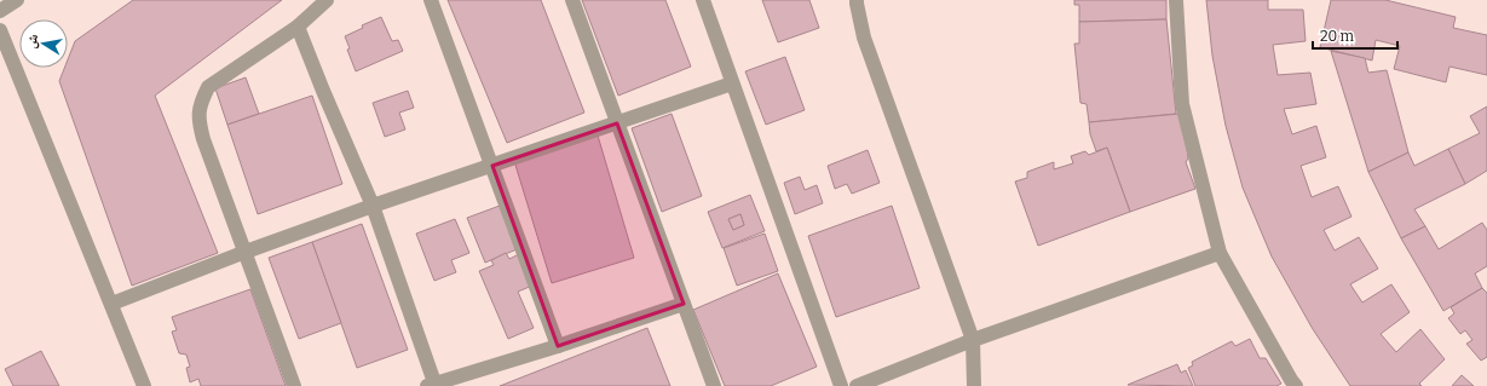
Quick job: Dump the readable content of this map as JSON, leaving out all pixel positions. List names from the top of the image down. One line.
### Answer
{"scale_bar":"20 m","north":"left"}
